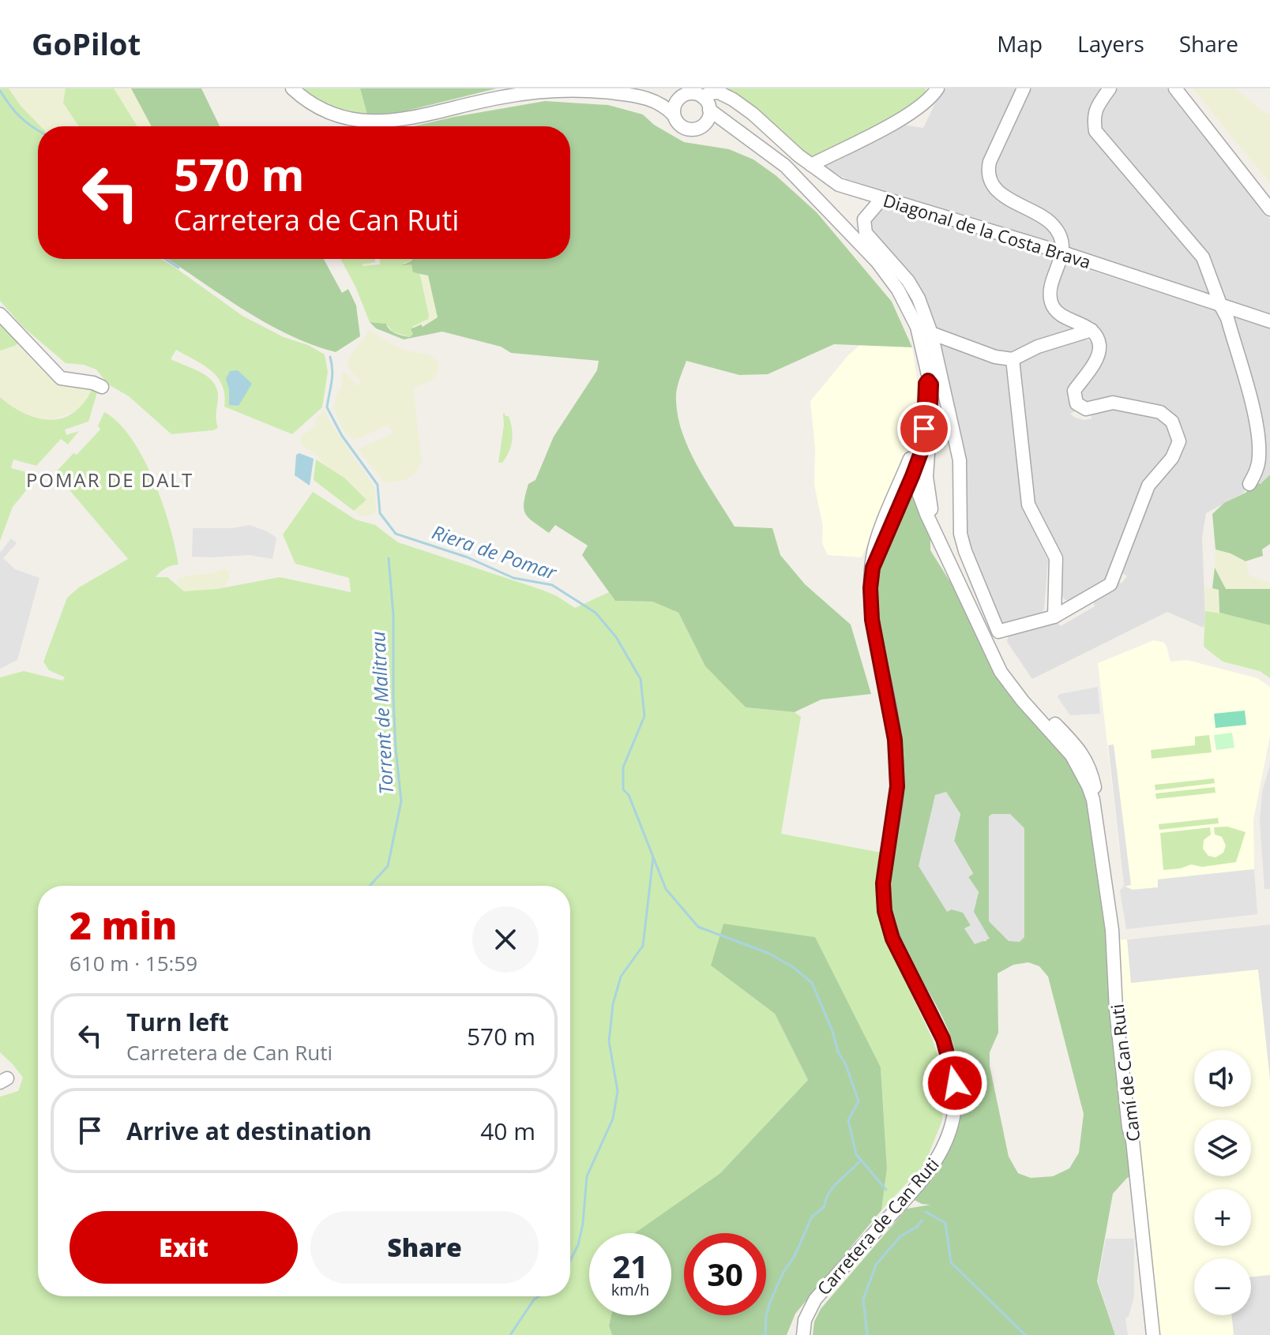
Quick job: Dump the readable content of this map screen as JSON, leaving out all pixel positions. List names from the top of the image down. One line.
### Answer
{"streets":{"street":["Diagonal de la Costa Brava","Camí de Can Ruti","Carretera de Can Ruti"]},"crossings":[["Diagonal de la Costa Brava","Carretera de Can Ruti"],["Camí de Can Ruti","Carretera de Can Ruti"]],"districts":["POMAR DE DALT"],"water":["Riera de Pomar","Torrent de Malitrau"],"page":{"header":"GoPilot","nav":["Map","Layers","Share"],"turn":["570 m","Carretera de Can Ruti"],"heading":["2 min","610 m · 15:59"],"list":[{"name":"Turn left","note":"Carretera de Can Ruti","value":"570 m"},{"name":"Arrive at destination","value":"40 m"}],"map_buttons":["+","−"],"buttons":["Exit","Share"],"speed":"21 km/h","limit":"30"}}
